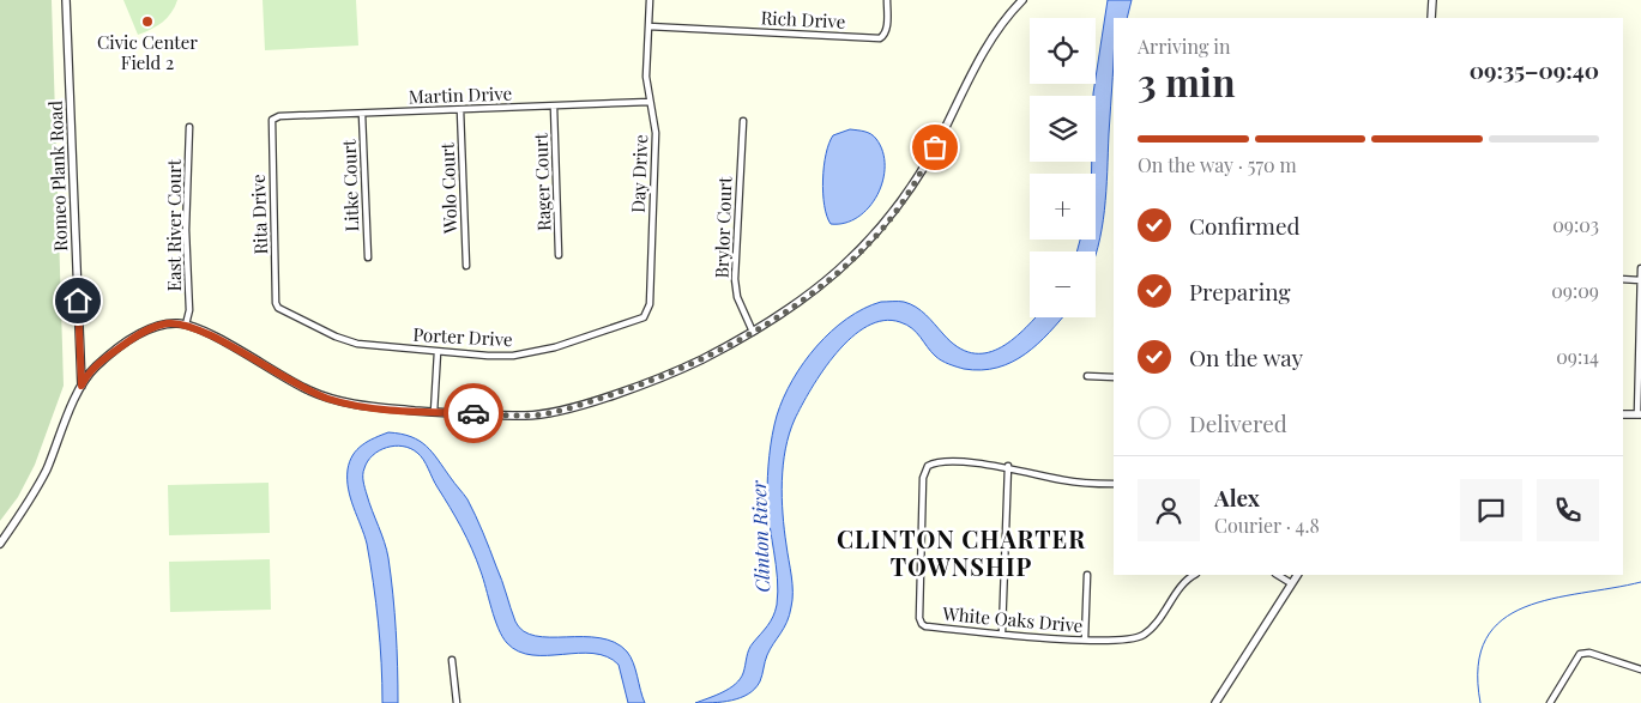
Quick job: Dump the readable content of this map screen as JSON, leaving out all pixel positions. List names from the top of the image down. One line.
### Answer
{"streets":{"street":["Rich Drive","Martin Drive","Day Drive","Romeo Plank Road","Rager Court","Litke Court","Wolo Court","Rita Drive","East River Court","Brylor Court","Porter Drive","White Oaks Drive"]},"crossings":[["Rich Drive","Day Drive"],["Martin Drive","Day Drive"],["Martin Drive","Rager Court"],["Martin Drive","Litke Court"],["Martin Drive","Wolo Court"],["Martin Drive","Rita Drive"],["Day Drive","Porter Drive"],["Rita Drive","Porter Drive"]],"districts":["CLINTON CHARTER TOWNSHIP"],"water":["Clinton River"],"places":["Civic Center Field 2"],"page":{"map_buttons":["+","−"],"heading":["3 min","Arriving in","09:35–09:40"],"panel":["Alex","Courier · 4.8"],"bar":"On the way · 570 m","list":[["Confirmed","09:03"],["Preparing","09:09"],["On the way","09:14"],"Delivered"]}}
